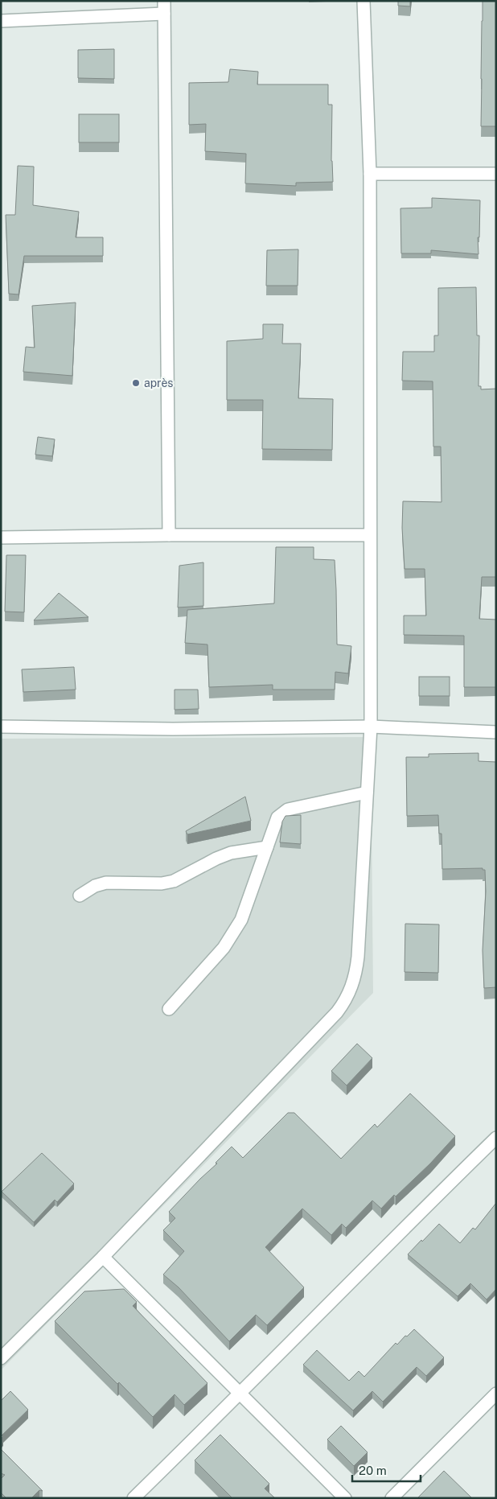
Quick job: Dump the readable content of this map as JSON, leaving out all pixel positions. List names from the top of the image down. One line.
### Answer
{"places":["après"],"scale_bar":"20 m"}
